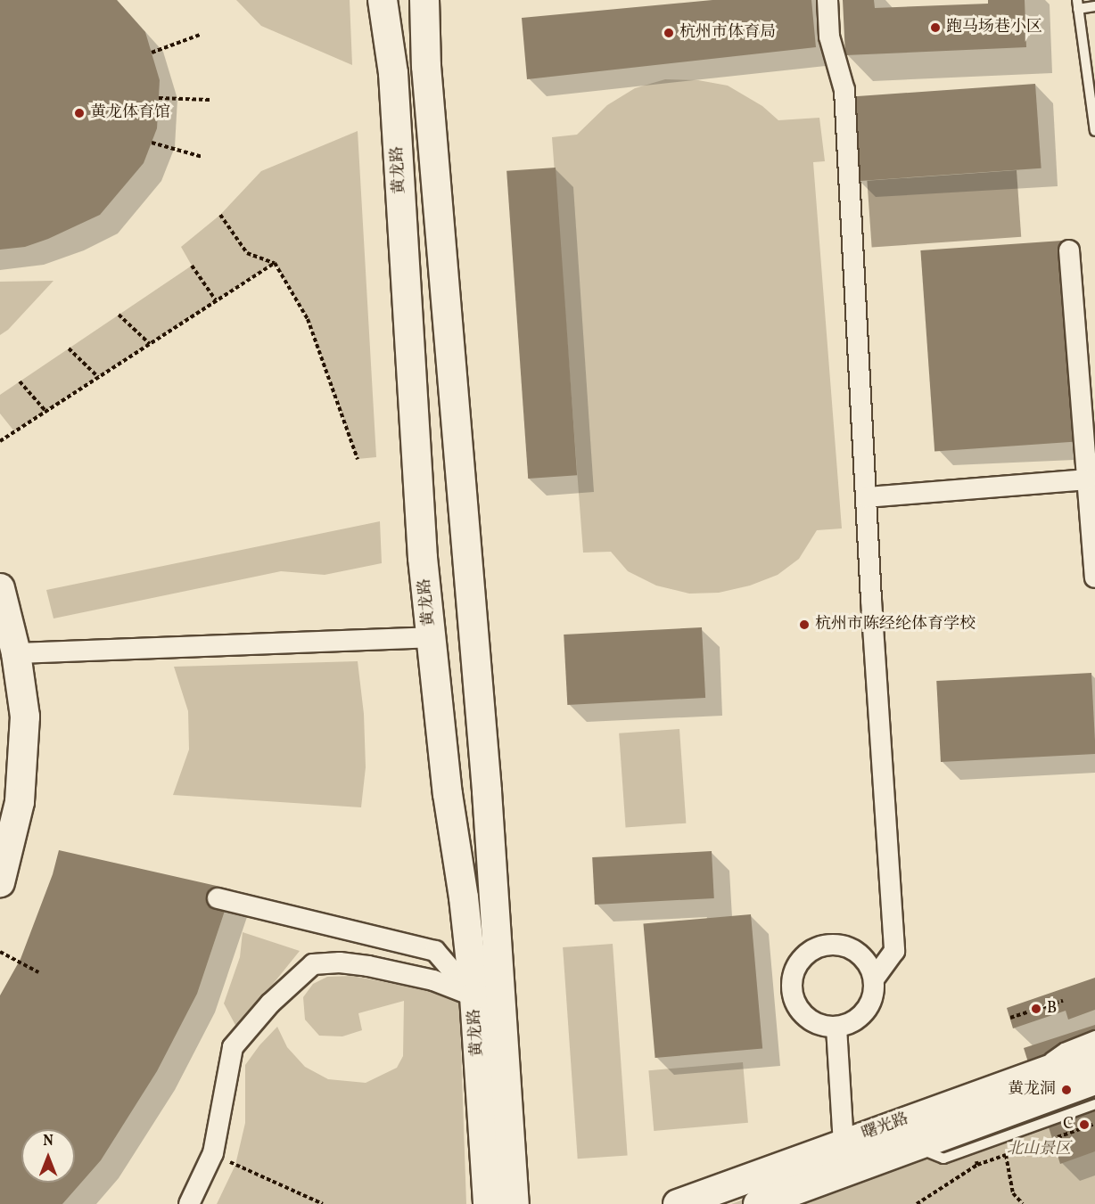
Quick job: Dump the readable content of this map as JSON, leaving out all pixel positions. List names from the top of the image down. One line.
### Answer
{"streets":{"main road":["黄龙路","曙光路"]},"parks":["北山景区"],"places":["跑马场巷小区","杭州市体育局","黄龙体育馆","杭州市陈经纶体育学校","B","黄龙洞","C"],"north":"top"}
